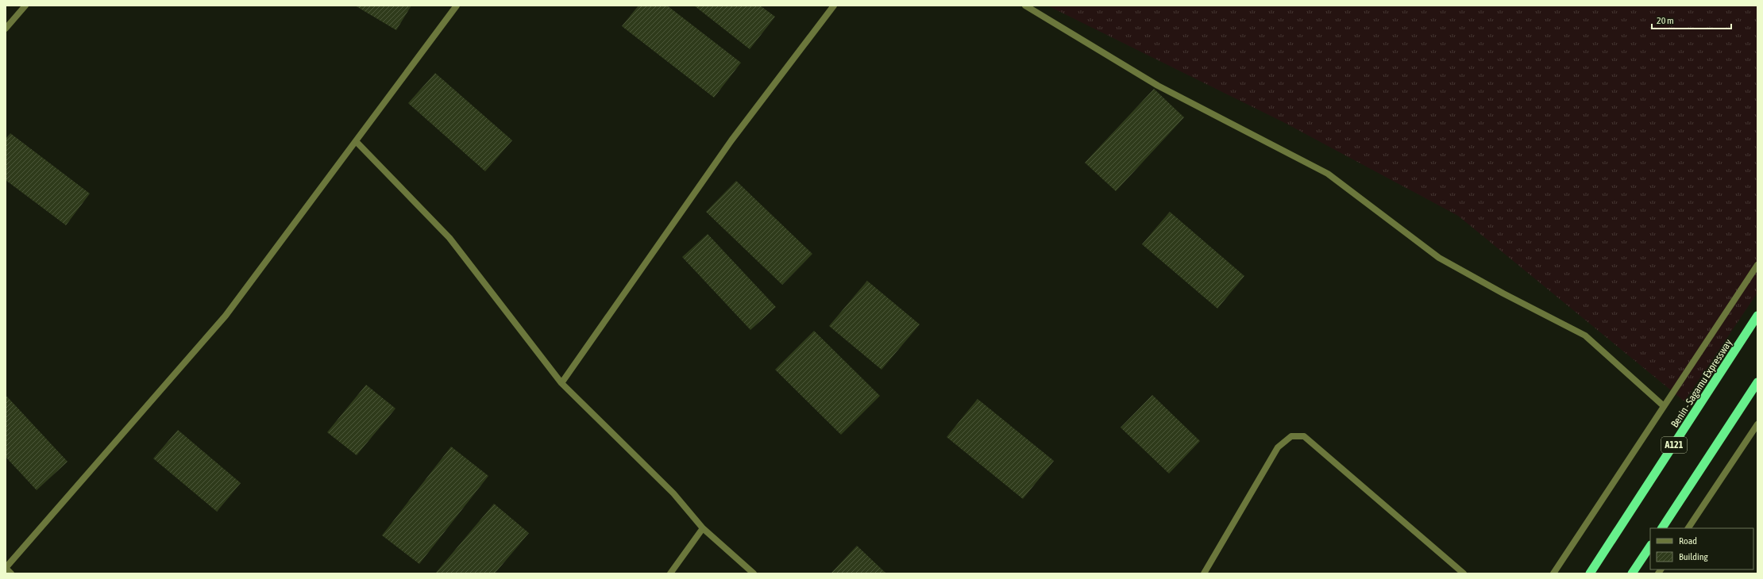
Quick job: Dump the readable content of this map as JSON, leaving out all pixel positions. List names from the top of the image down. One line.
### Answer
{"streets":{"highway":["Benin - Sagamu Expressway","A121"]},"legend":["Road","Building"],"scale_bar":"20 m"}
